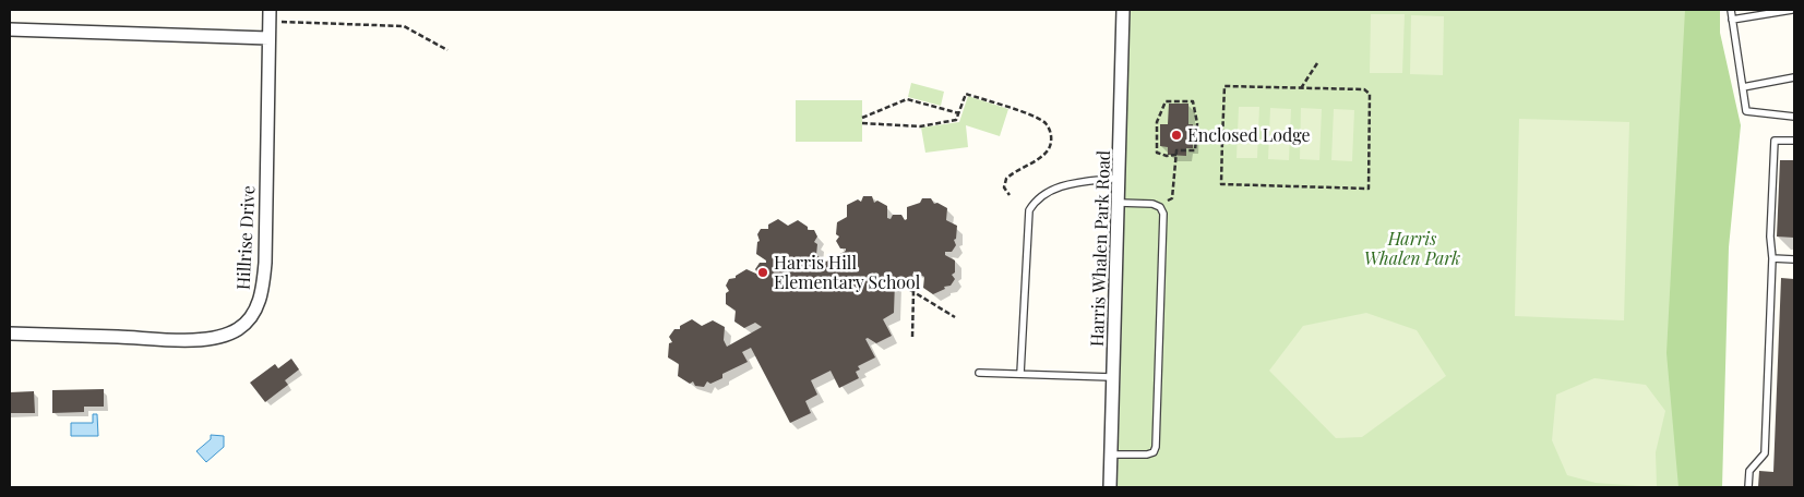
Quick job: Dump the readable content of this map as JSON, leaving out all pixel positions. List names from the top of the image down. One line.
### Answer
{"streets":{"street":["Hillrise Drive","Harris Whalen Park Road"]},"parks":["Harris Whalen Park"],"places":["Enclosed Lodge","Harris Hill Elementary School"]}
